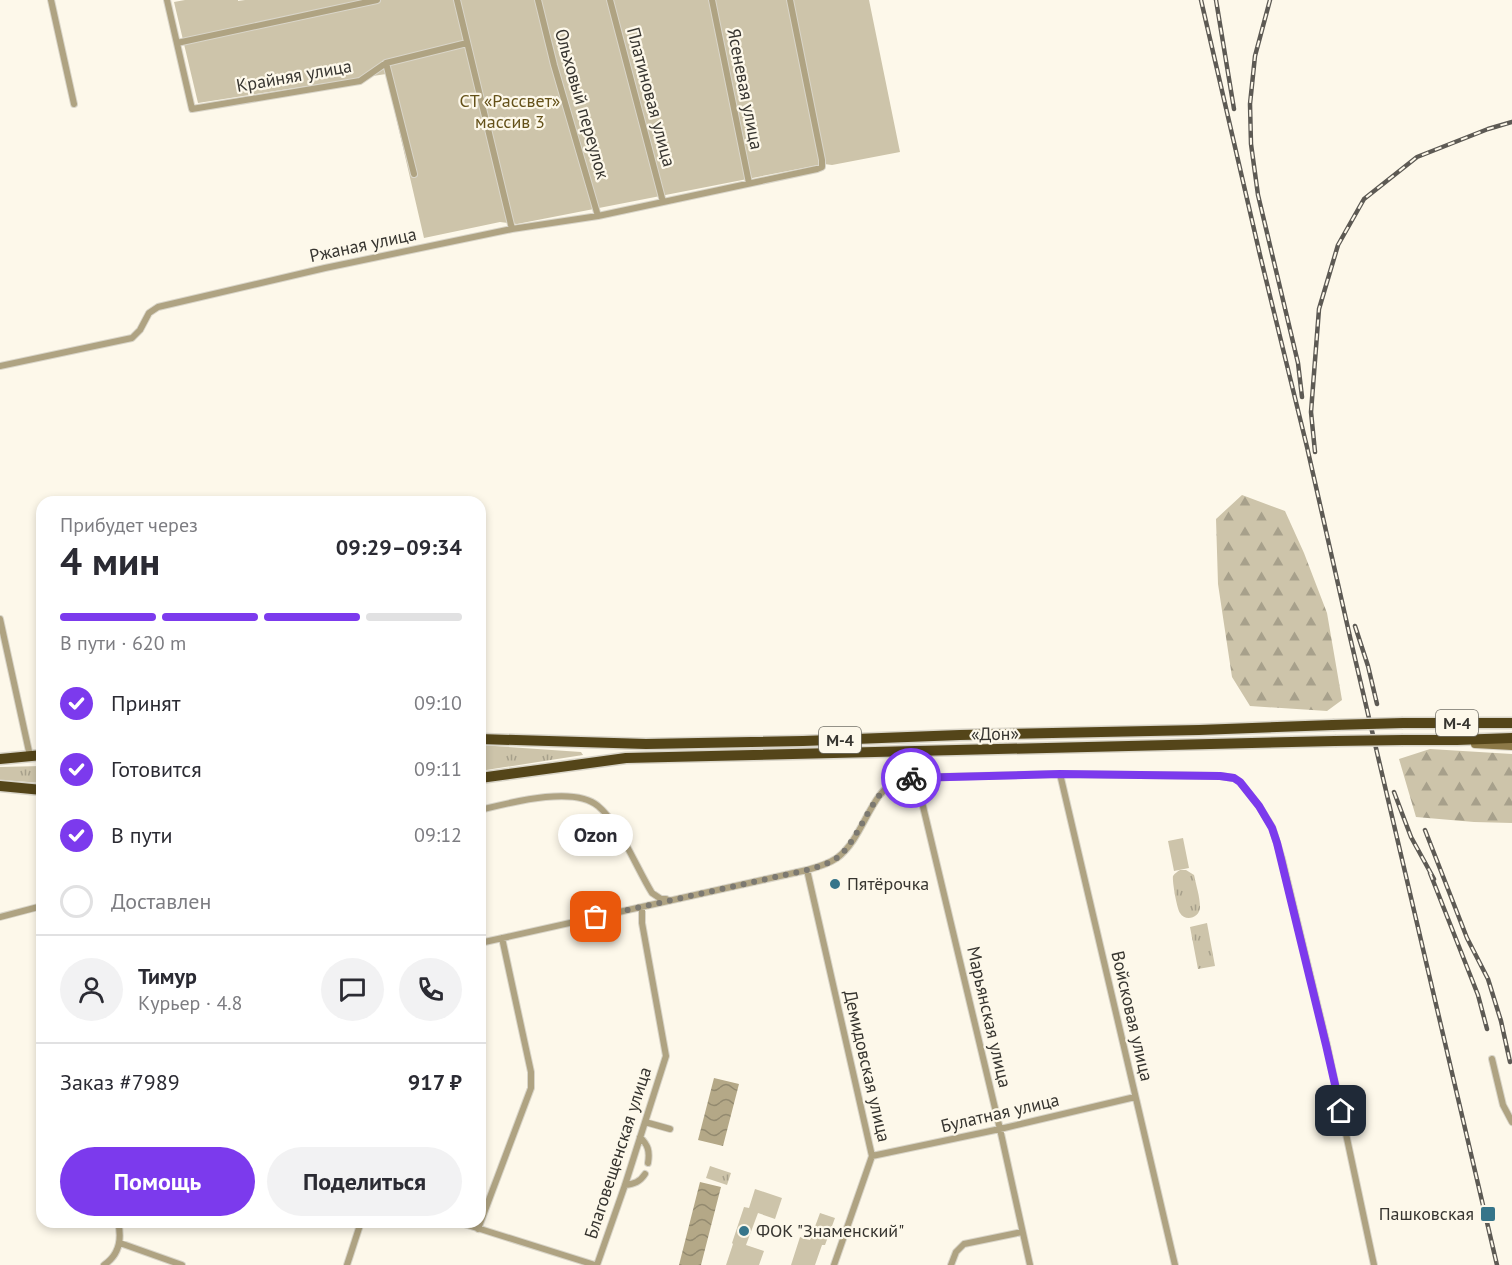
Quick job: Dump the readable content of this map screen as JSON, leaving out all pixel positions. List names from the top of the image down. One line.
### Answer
{"streets":{"highway":["М-4","«Дон»"],"street":["Крайняя улица","Ясеневая улица","Платиновая улица","Ольховый переулок","Ржаная улица","Войсковая улица","Марьянская улица","Демидовская улица","Булатная улица","Благовещенская улица"]},"crossings":[["Ясеневая улица","Ржаная улица"],["Платиновая улица","Ржаная улица"],["Ольховый переулок","Ржаная улица"],["Войсковая улица","Булатная улица"],["Марьянская улица","Булатная улица"],["Демидовская улица","Булатная улица"]],"parks":["СТ «Рассвет» массив 3"],"places":{"other":["Пятёрочка","Ozon","ФОК \"Знаменский\""],"transit":["Пашковская"]},"page":{"heading":["4 мин","Прибудет через","09:29–09:34"],"panel":["Тимур","Курьер · 4.8","Заказ #7989","917 ₽"],"bar":"В пути · 620 m","list":[["Принят","09:10"],["Готовится","09:11"],["В пути","09:12"],"Доставлен"],"bubble":"Ozon","buttons":["Помощь","Поделиться"]}}
